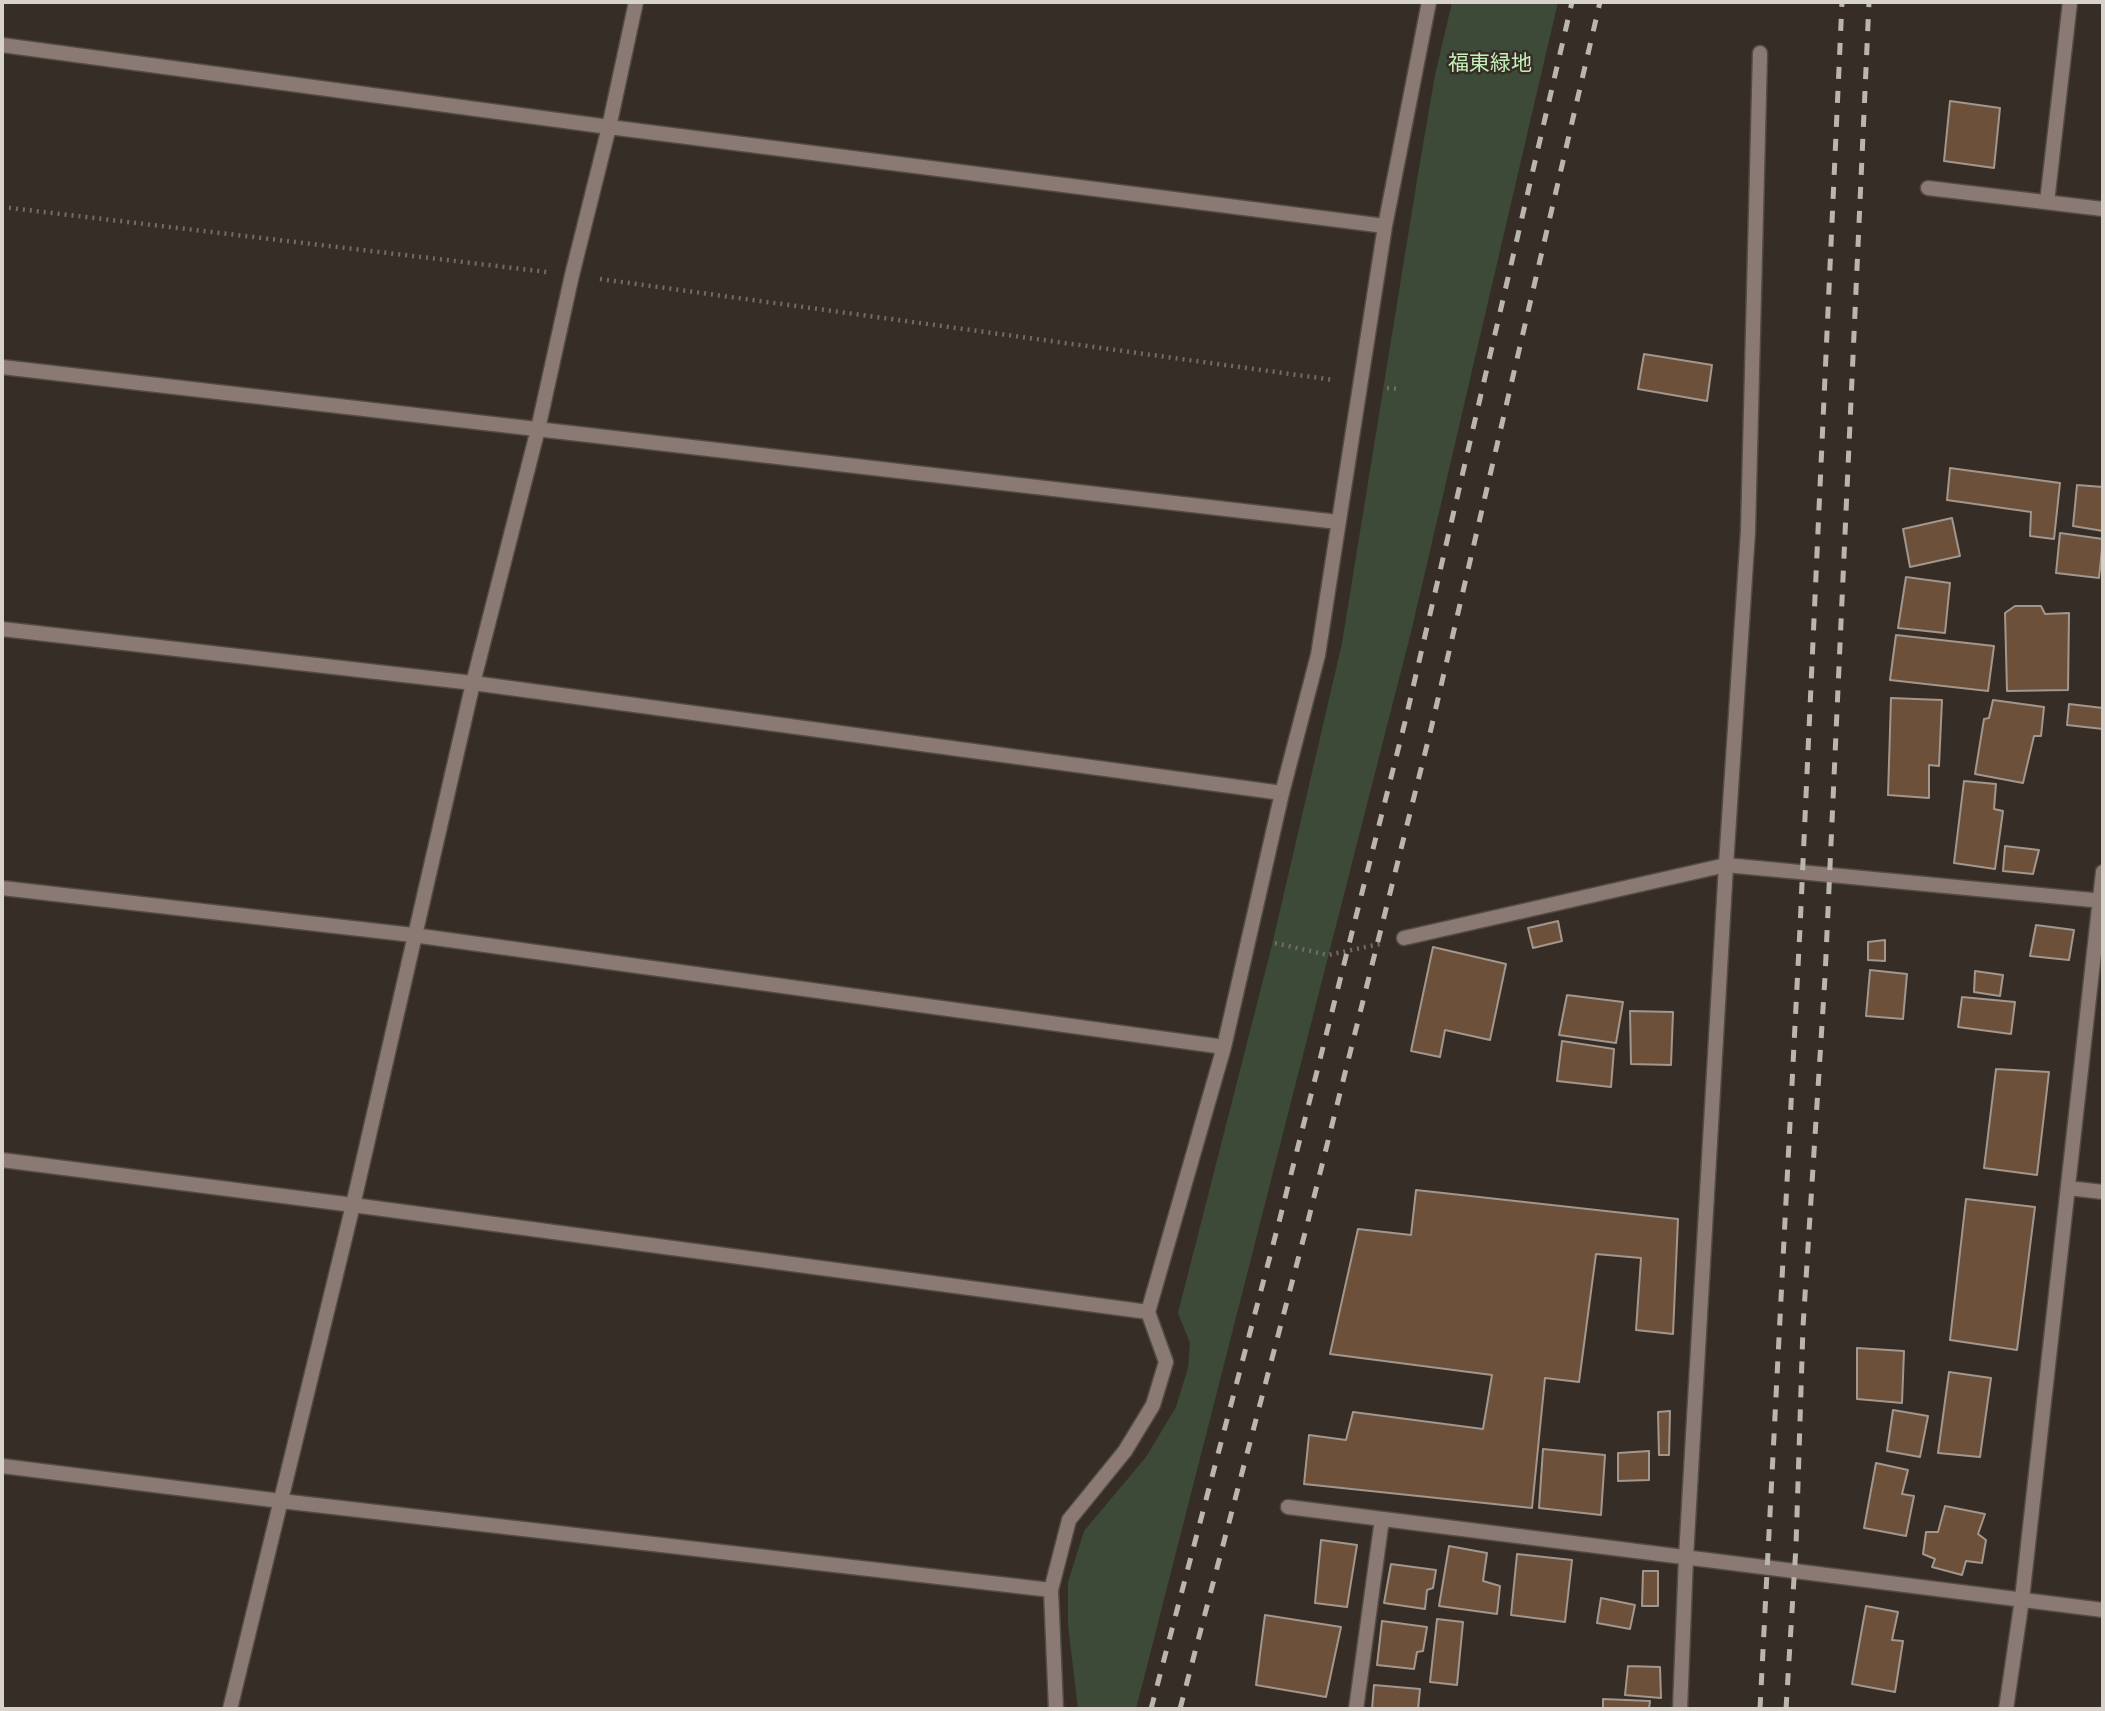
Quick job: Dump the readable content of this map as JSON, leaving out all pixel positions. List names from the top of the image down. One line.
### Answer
{"parks":["福東緑地"]}
